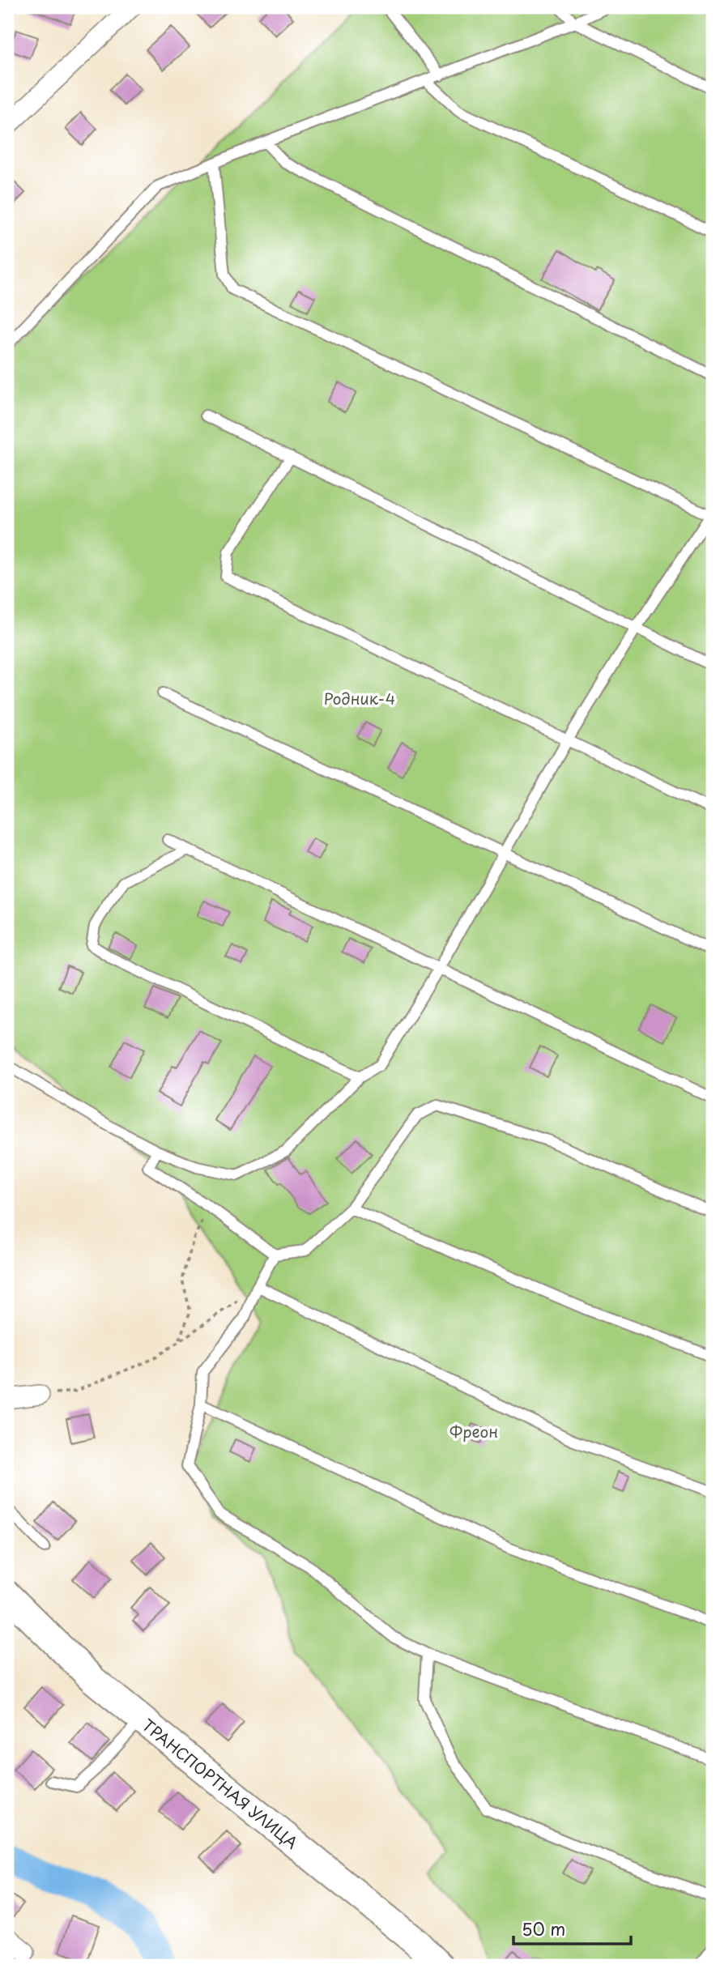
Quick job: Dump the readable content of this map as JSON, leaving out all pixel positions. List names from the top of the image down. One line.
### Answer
{"streets":{"street":["ТРАНСПОРТНАЯ УЛИЦА"]},"parks":["Родник-4","Фреон"],"scale_bar":"50 m"}
